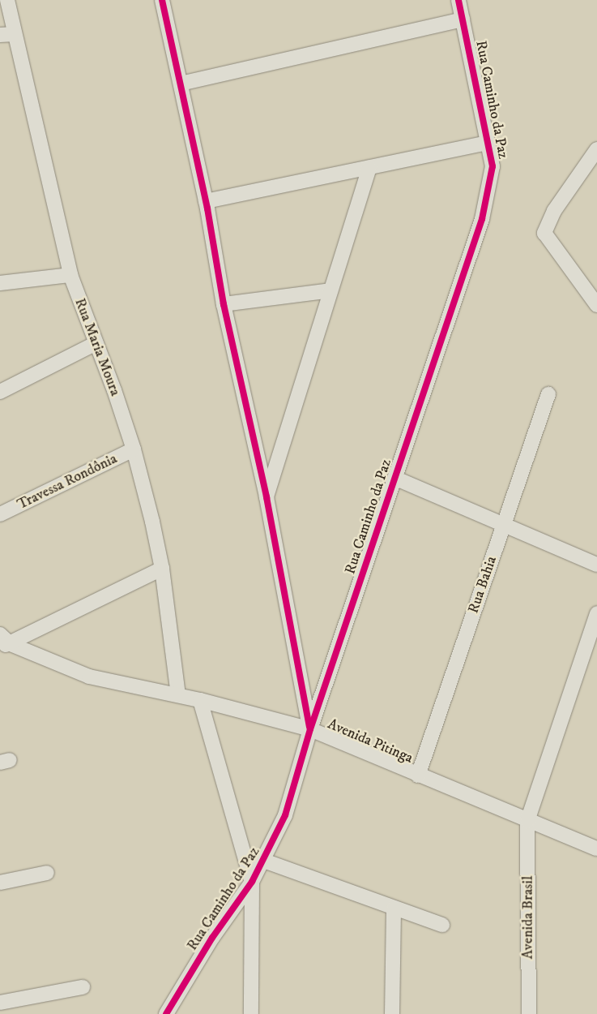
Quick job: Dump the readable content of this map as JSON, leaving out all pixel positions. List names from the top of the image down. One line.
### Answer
{"streets":{"street":["Rua Caminho da Paz","Rua Maria Moura","Travessa Rondônia","Rua Bahia","Avenida Pitinga","Avenida Brasil"]},"crossings":[["Rua Caminho da Paz","Avenida Pitinga"],["Rua Maria Moura","Travessa Rondônia"],["Rua Maria Moura","Avenida Pitinga"],["Rua Bahia","Avenida Pitinga"],["Avenida Pitinga","Avenida Brasil"]]}
